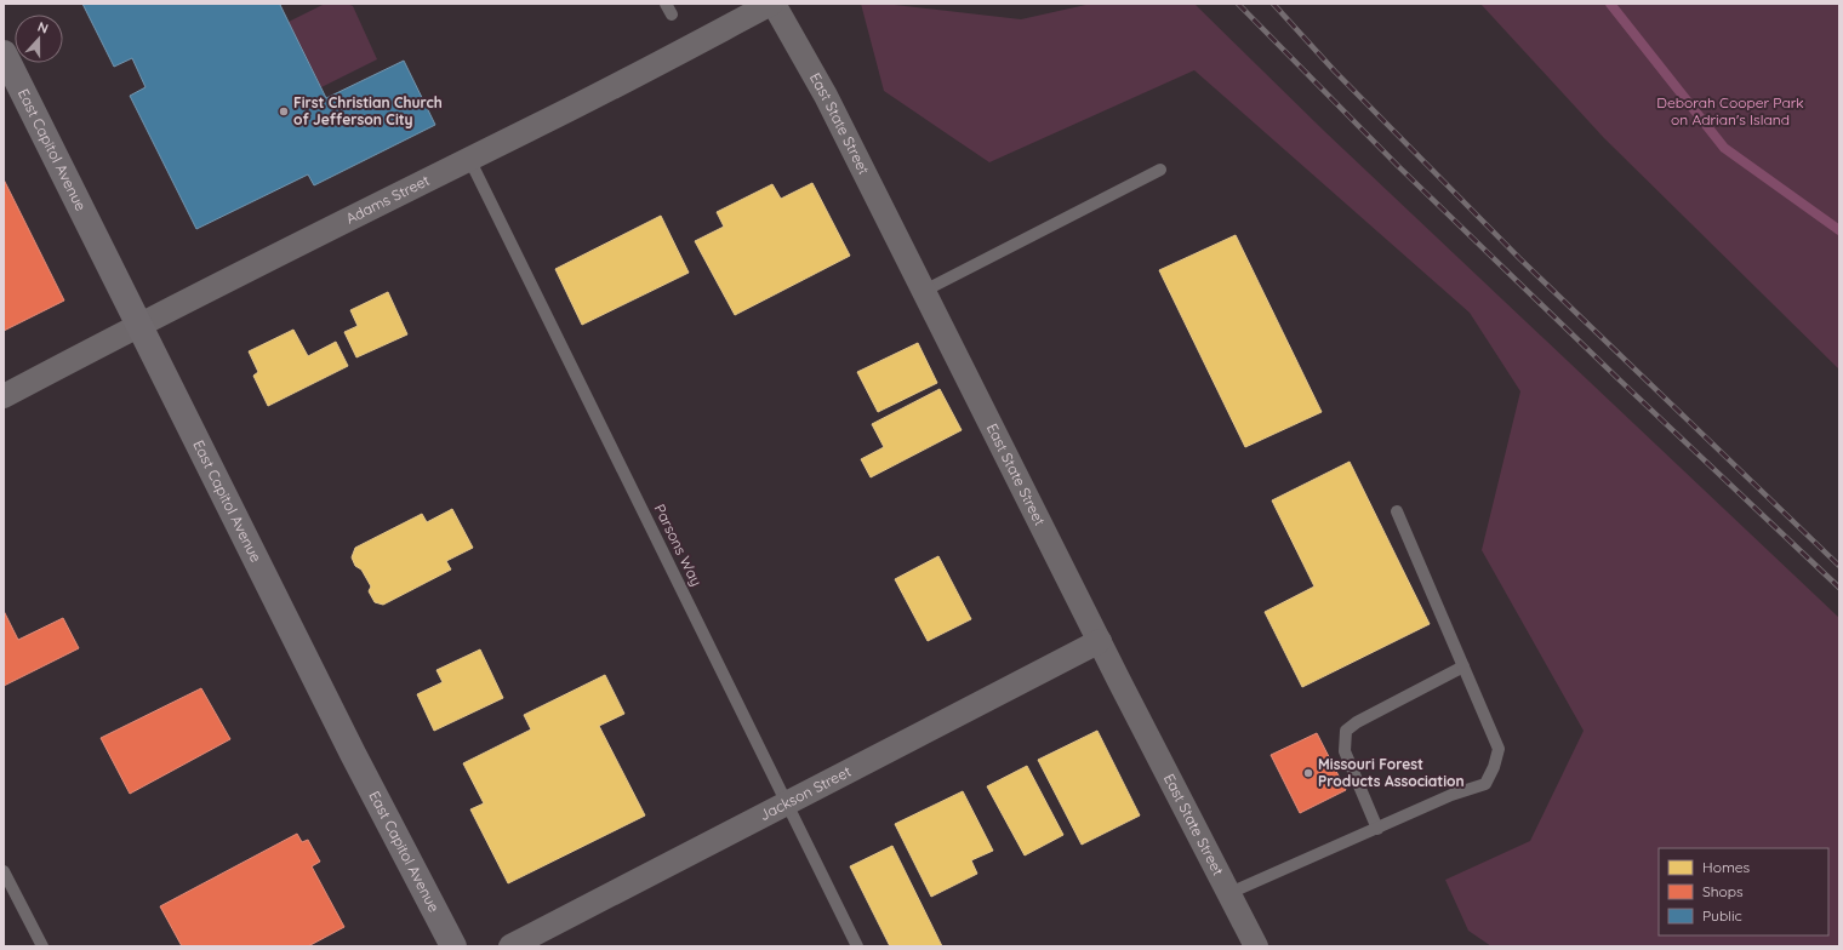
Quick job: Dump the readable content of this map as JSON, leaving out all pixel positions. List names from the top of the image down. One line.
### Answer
{"streets":{"street":["East State Street","East Capitol Avenue","Adams Street","Jackson Street"],"lane":["Parsons Way"]},"crossings":[["East State Street","Adams Street"],["East State Street","Jackson Street"],["East Capitol Avenue","Adams Street"],["Adams Street","Parsons Way"],["Parsons Way","Jackson Street"]],"parks":["Deborah Cooper Park on Adrian's Island"],"places":["First Christian Church of Jefferson City","Missouri Forest Products Association"],"legend":["Homes","Shops","Public"],"north":"top"}
